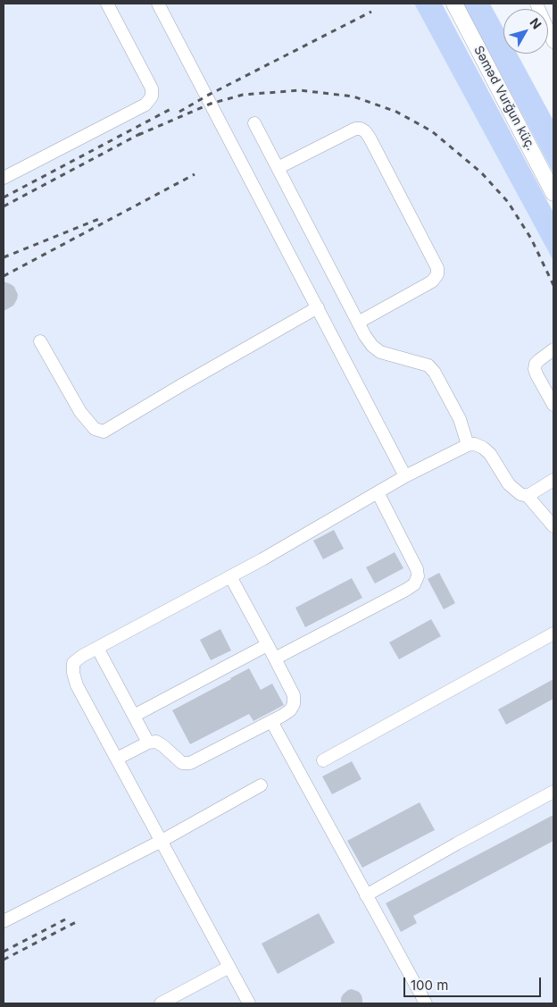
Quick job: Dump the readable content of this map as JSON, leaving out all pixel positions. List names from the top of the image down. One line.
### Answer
{"streets":{"main road":["Səməd Vurğun küç."]},"scale_bar":"100 m","north":"top right"}
